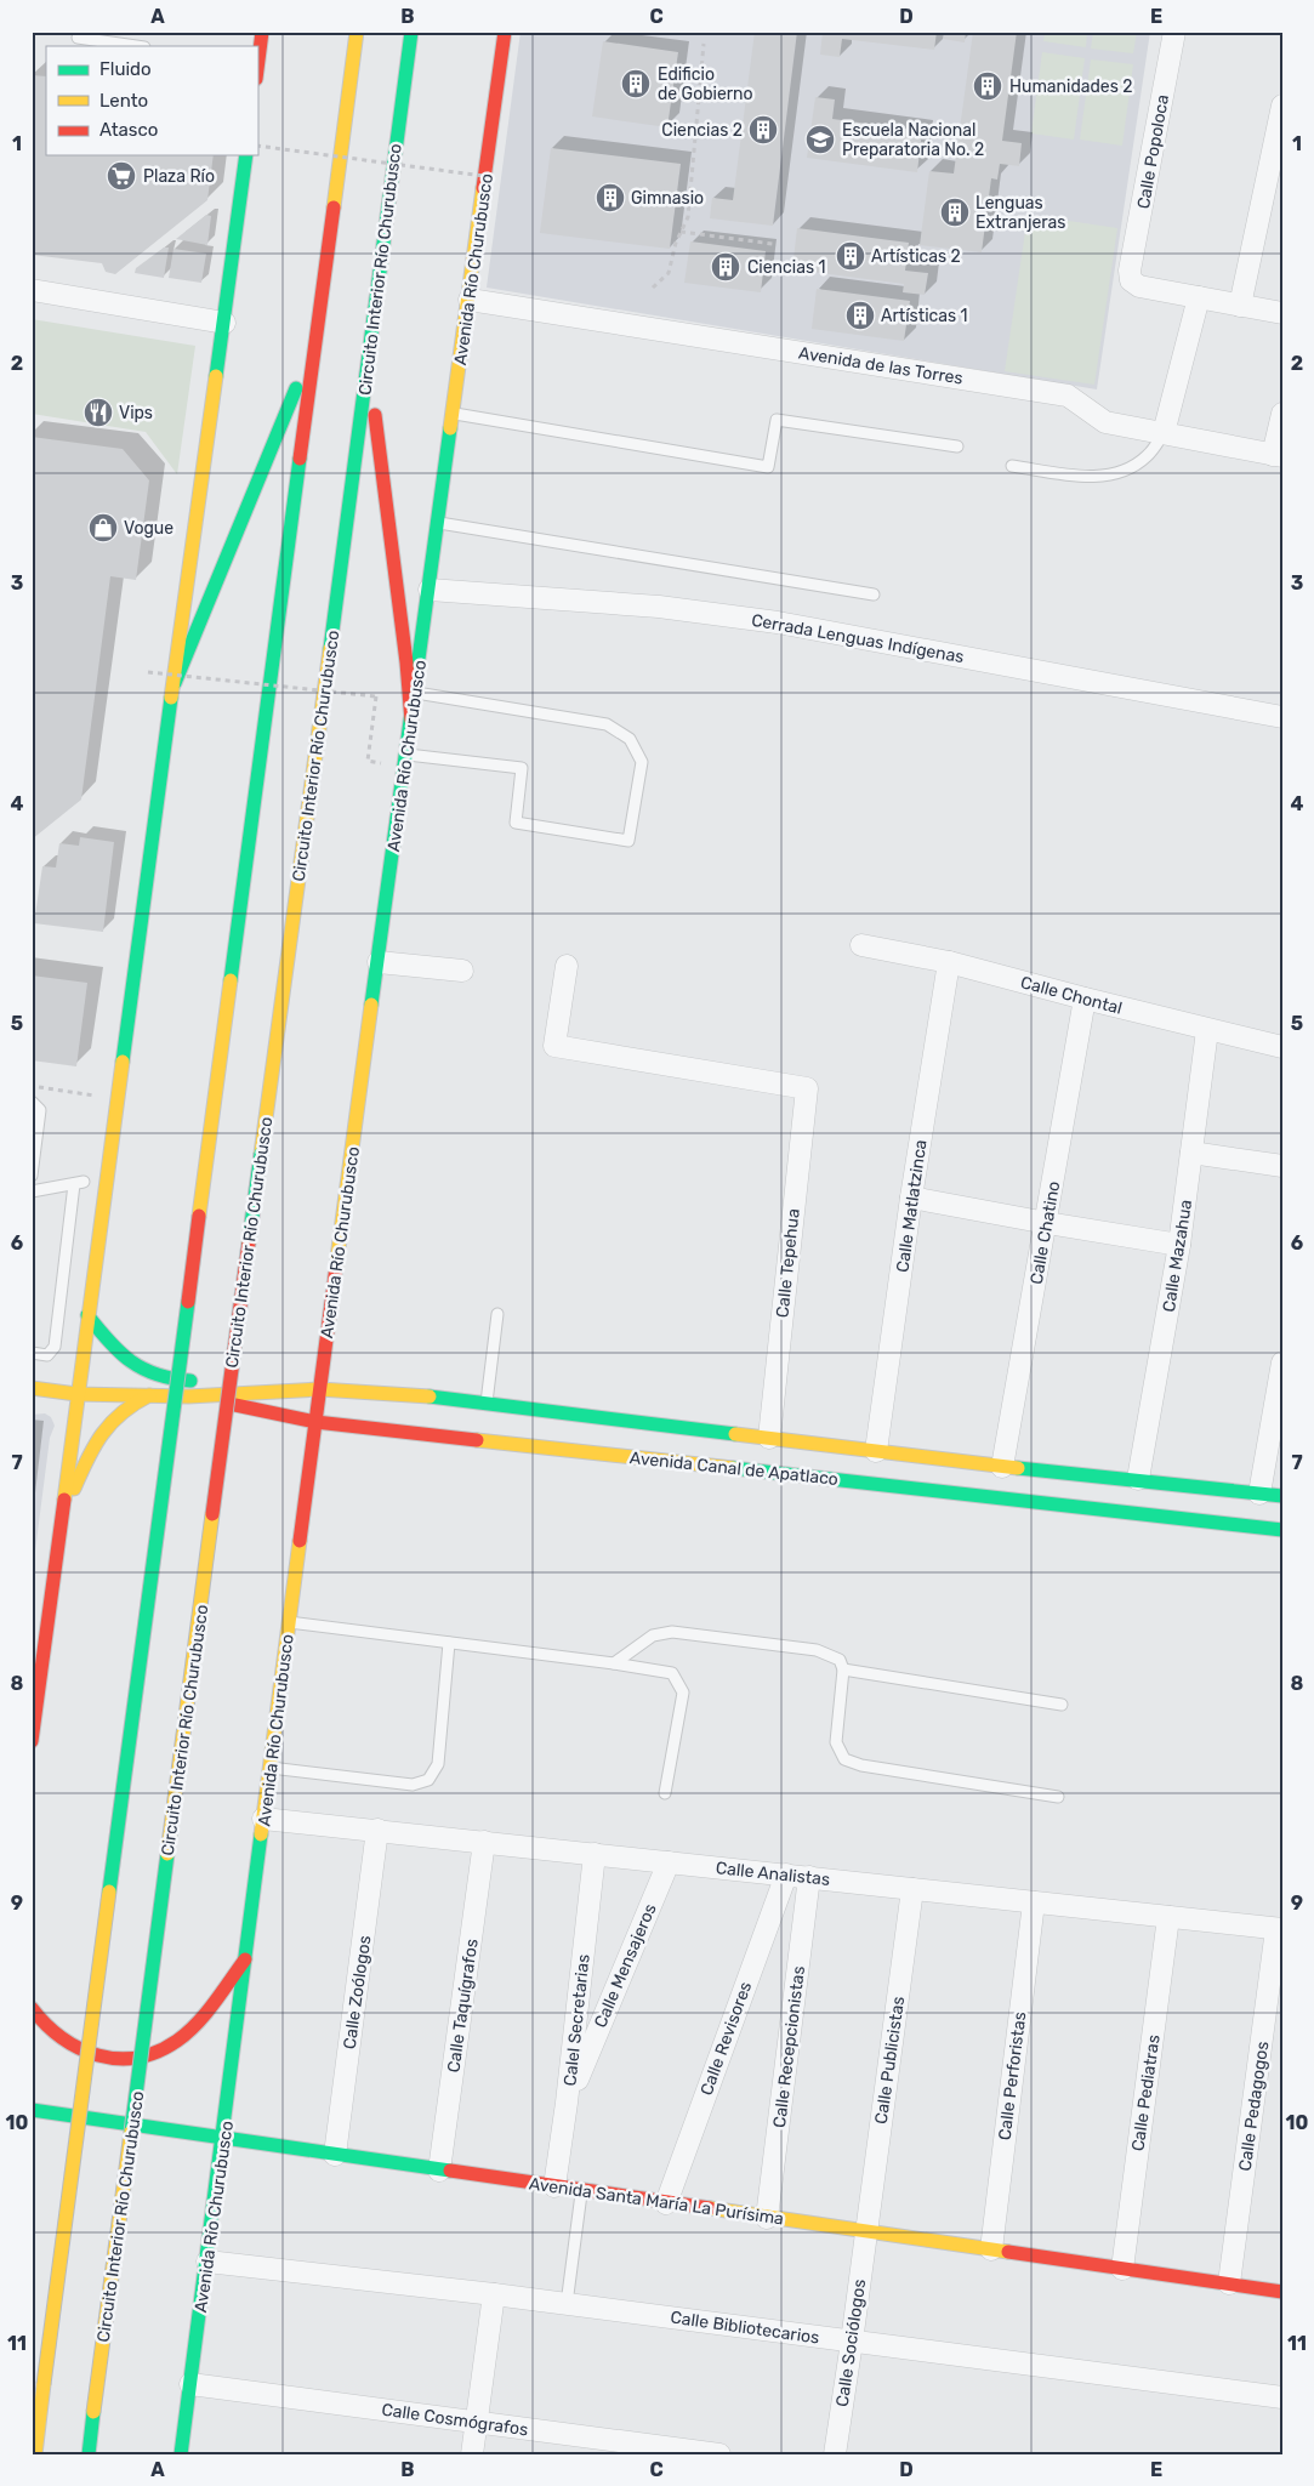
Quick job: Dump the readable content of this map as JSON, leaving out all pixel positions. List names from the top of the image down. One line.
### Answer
{"streets":{"main road":["Circuito Interior Río Churubusco","Avenida Río Churubusco","Avenida Canal de Apatlaco","Avenida Santa María La Purísima"],"street":["Calle Popoloca","Avenida de las Torres","Cerrada Lenguas Indígenas","Calle Chontal","Calle Matlatzinca","Calle Chatino","Calle Mazahua","Calle Tepehua","Calle Analistas","Calle Mensajeros","Calle Zoólogos","Calle Taquígrafos","Calel Secretarias","Calle Revisores","Calle Recepcionistas","Calle Publicistas","Calle Perforistas","Calle Pediatras","Calle Pedagogos","Calle Bibliotecarios","Calle Sociólogos","Calle Cosmógrafos"]},"crossings":[["Avenida Río Churubusco","Avenida de las Torres"],["Avenida Río Churubusco","Cerrada Lenguas Indígenas"],["Avenida Río Churubusco","Avenida Canal de Apatlaco"],["Avenida Río Churubusco","Calle Analistas"],["Avenida Río Churubusco","Avenida Santa María La Purísima"],["Avenida Río Churubusco","Calle Bibliotecarios"],["Avenida Río Churubusco","Calle Cosmógrafos"],["Calle Chontal","Calle Matlatzinca"],["Calle Chontal","Calle Chatino"],["Calle Chontal","Calle Mazahua"],["Calle Matlatzinca","Avenida Canal de Apatlaco"],["Calle Chatino","Avenida Canal de Apatlaco"],["Calle Mazahua","Avenida Canal de Apatlaco"],["Calle Tepehua","Avenida Canal de Apatlaco"],["Calle Analistas","Calle Mensajeros"],["Calle Analistas","Calle Zoólogos"],["Calle Analistas","Calle Taquígrafos"],["Calle Analistas","Calel Secretarias"],["Calle Analistas","Calle Revisores"],["Calle Analistas","Calle Recepcionistas"],["Calle Analistas","Calle Publicistas"],["Calle Analistas","Calle Perforistas"],["Calle Analistas","Calle Pediatras"],["Calle Analistas","Calle Pedagogos"],["Calle Mensajeros","Calel Secretarias"],["Calle Zoólogos","Avenida Santa María La Purísima"],["Calle Taquígrafos","Avenida Santa María La Purísima"],["Calel Secretarias","Avenida Santa María La Purísima"],["Calle Revisores","Avenida Santa María La Purísima"],["Calle Recepcionistas","Avenida Santa María La Purísima"],["Calle Publicistas","Avenida Santa María La Purísima"],["Calle Publicistas","Calle Sociólogos"],["Calle Perforistas","Avenida Santa María La Purísima"],["Calle Pediatras","Avenida Santa María La Purísima"],["Calle Pedagogos","Avenida Santa María La Purísima"],["Avenida Santa María La Purísima","Calle Sociólogos"],["Calle Bibliotecarios","Calle Sociólogos"]],"places":{"building":["Edificio de Gobierno","Humanidades 2","Ciencias 2","Gimnasio","Lenguas Extranjeras","Artísticas 2","Ciencias 1","Artísticas 1"],"school or university":["Escuela Nacional Preparatoria No. 2"],"supermarket":["Plaza Río"],"restaurant":["Vips"],"shop":["Vogue"]},"legend":["Fluido","Lento","Atasco"],"grid":{"columns":["A","B","C","D","E"],"rows":["1","2","3","4","5","6","7","8","9","10","11"]}}
